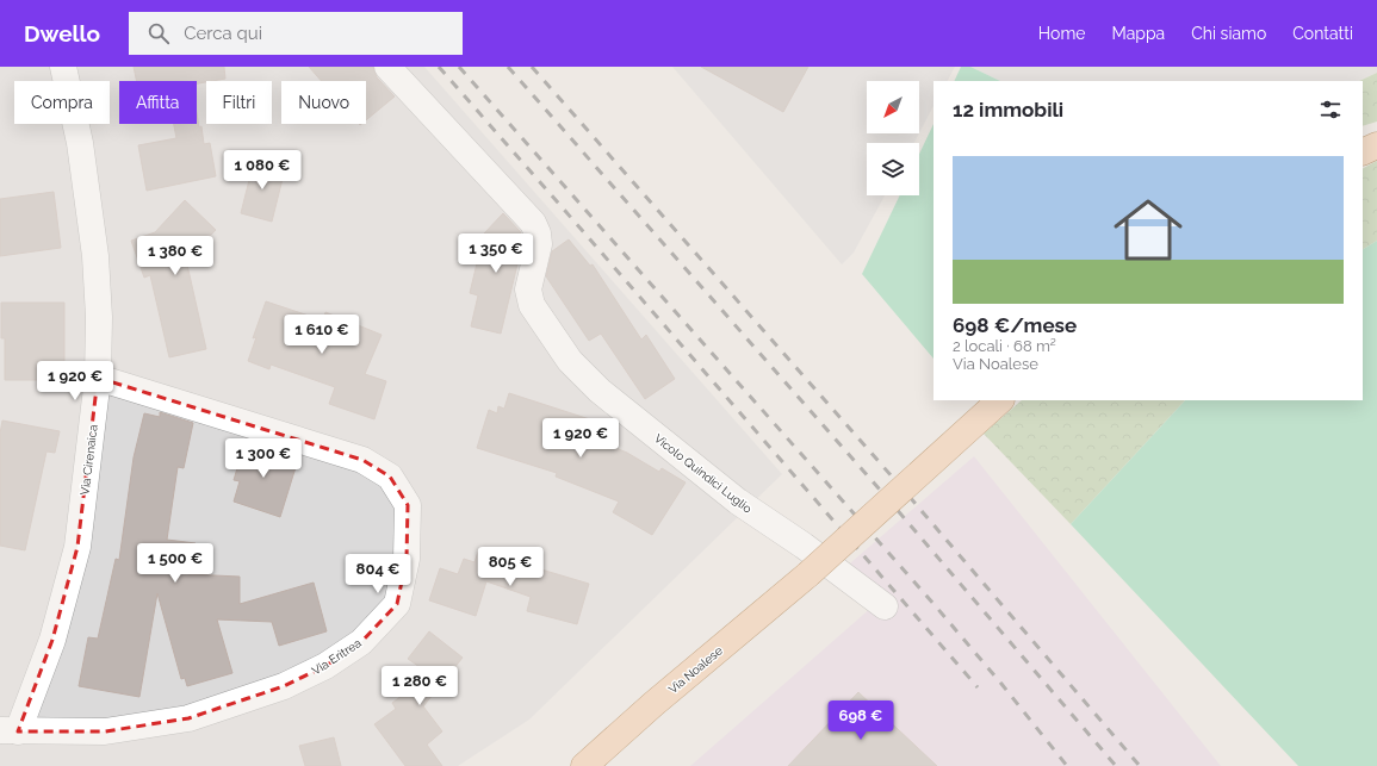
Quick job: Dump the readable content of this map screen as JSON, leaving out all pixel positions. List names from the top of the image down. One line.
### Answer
{"streets":{"main road":["Via Noalese"],"street":["Via Cirenaica","Vicolo Quindici Luglio","Via Eritrea"]},"crossings":[["Via Cirenaica","Via Eritrea"]],"north":"bottom left","page":{"header":"Dwello","search":"Cerca qui","nav":["Home","Mappa","Chi siamo","Contatti"],"chip":["Compra","Affitta","Filtri","Nuovo"],"heading":"12 immobili","list":[{"name":"698 €/mese","note":"2 locali · 68 m² · Via Noalese"}],"price":["1 080 €","1 350 €","1 380 €","1 610 €","1 920 €","1 920 €","1 300 €","1 500 €","805 €","804 €","1 280 €","698 €"]}}
